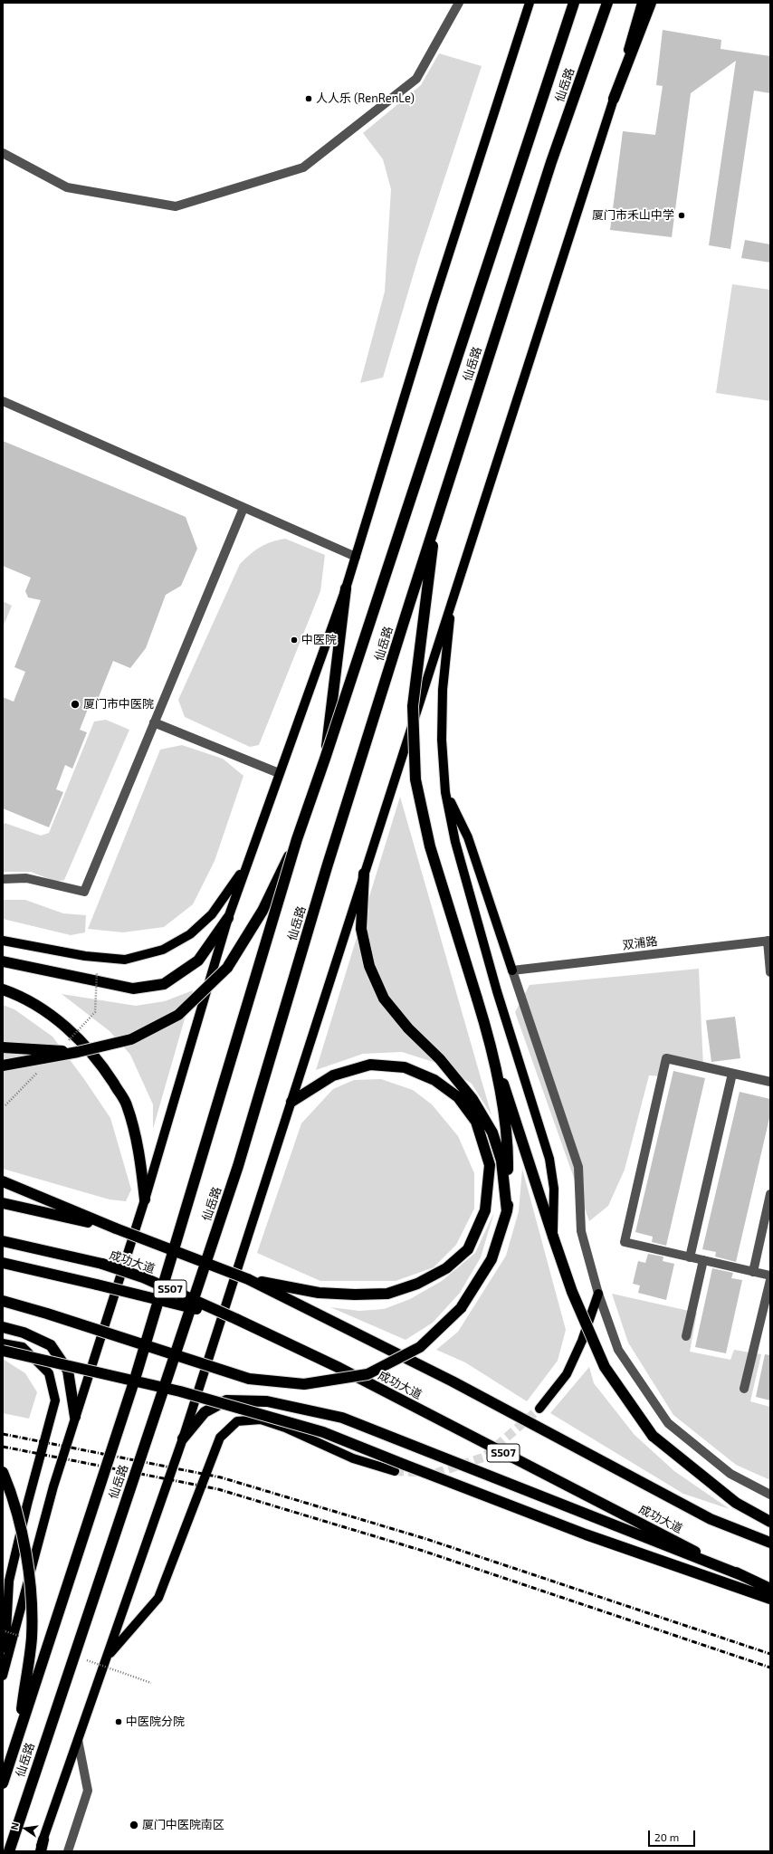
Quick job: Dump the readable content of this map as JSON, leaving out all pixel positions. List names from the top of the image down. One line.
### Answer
{"streets":{"highway":["仙岳路","成功大道","S507"],"street":["双浦路"]},"places":["人人乐 (RenRenLe)","厦门市禾山中学","中医院","厦门市中医院","中医院分院","厦门中医院南区"],"scale_bar":"20 m","north":"left"}
